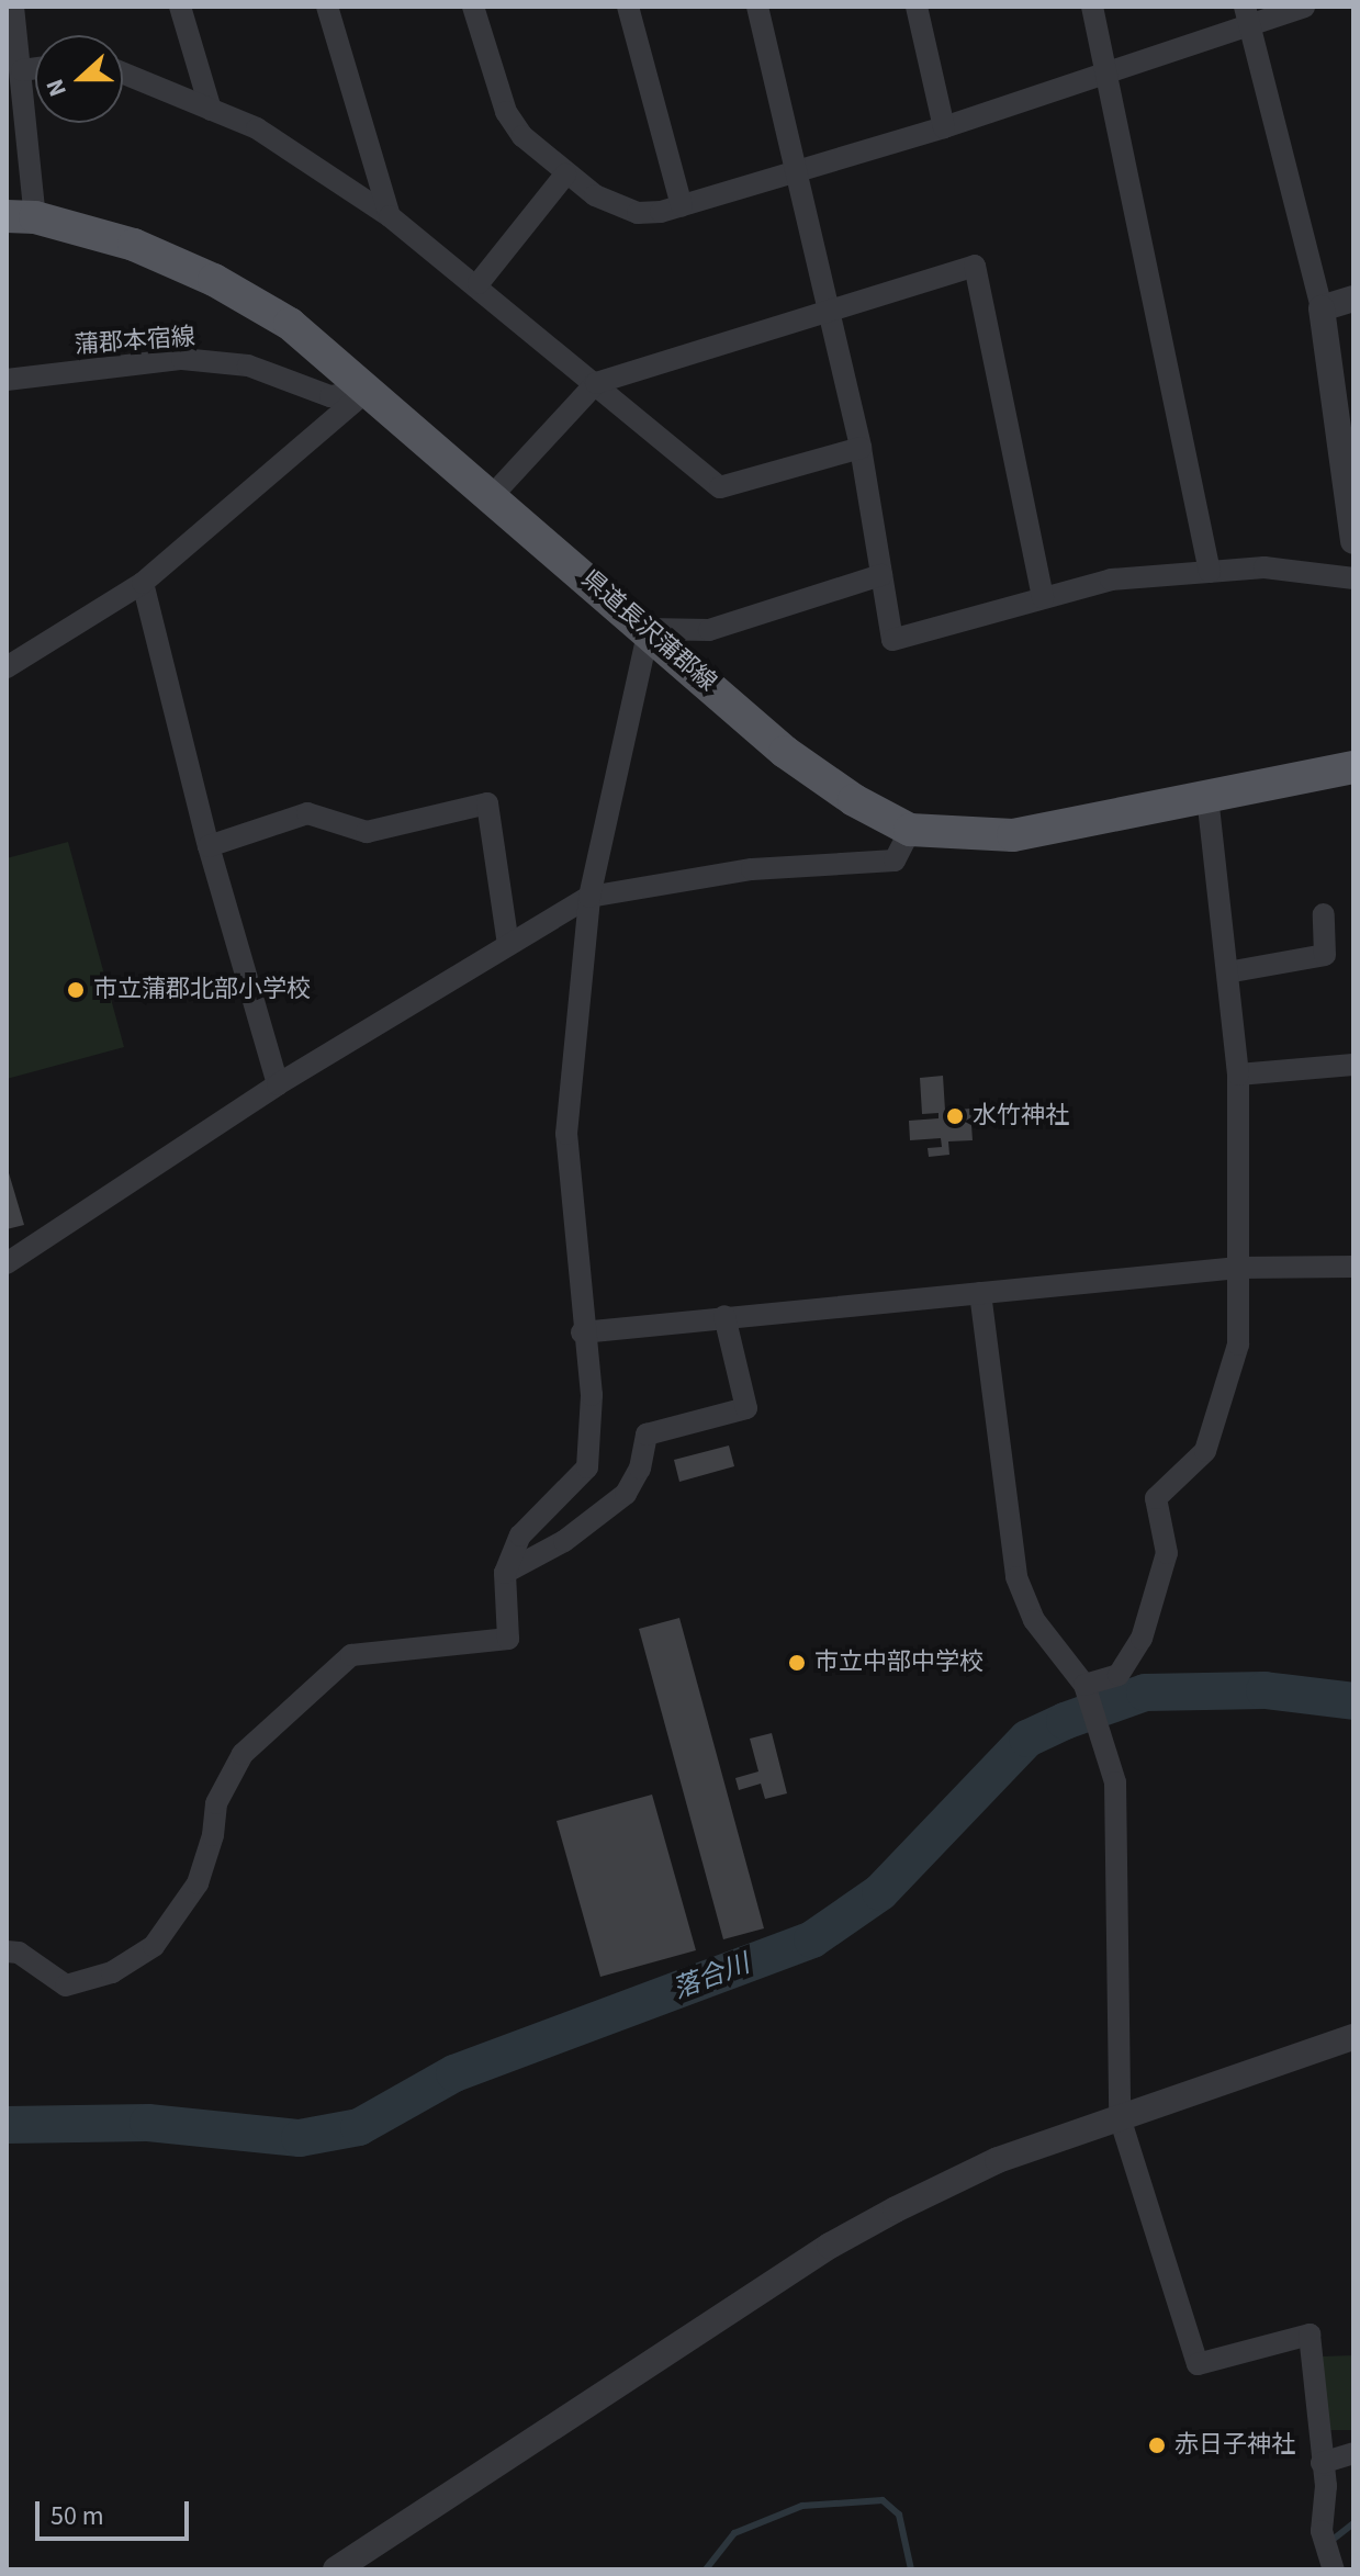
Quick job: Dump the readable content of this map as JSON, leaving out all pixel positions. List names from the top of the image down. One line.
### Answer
{"streets":{"main road":["県道長沢蒲郡線"],"street":["蒲郡本宿線"]},"crossings":[["蒲郡本宿線","県道長沢蒲郡線"]],"water":["落合川"],"places":["市立蒲郡北部小学校","水竹神社","市立中部中学校","赤日子神社"],"scale_bar":"50 m","north":"left"}
